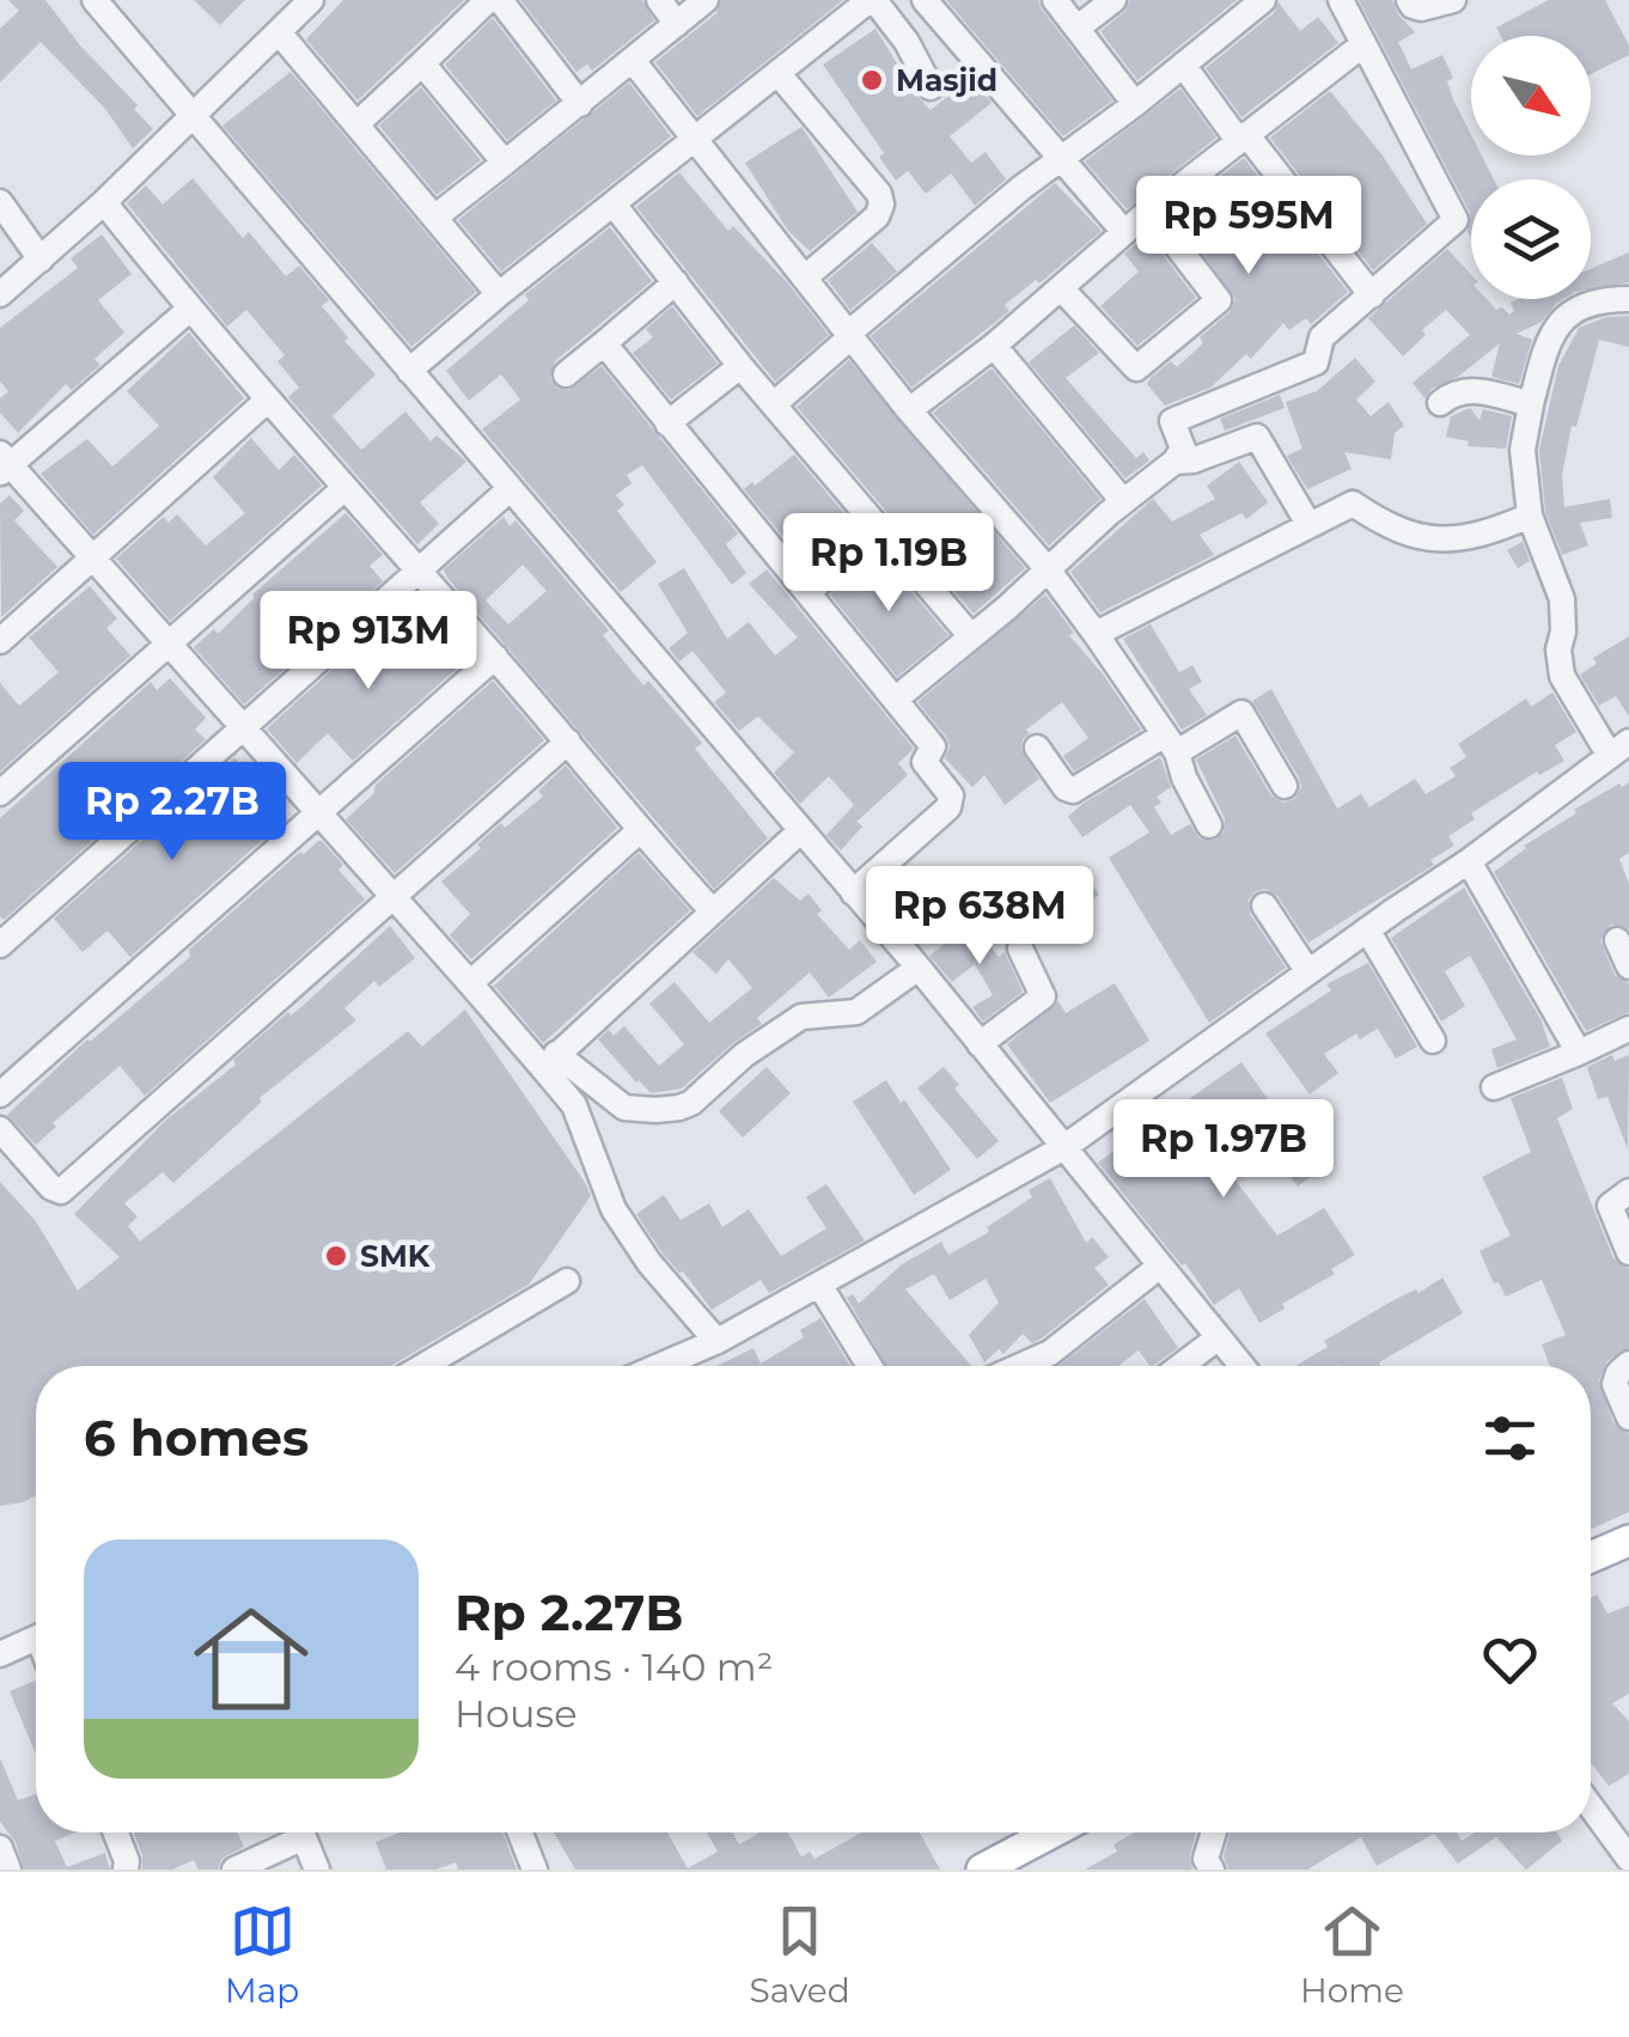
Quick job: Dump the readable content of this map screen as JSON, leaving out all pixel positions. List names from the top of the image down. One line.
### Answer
{"places":["Masjid","SMK"],"north":"bottom right","page":{"price":["Rp 595M","Rp 1.19B","Rp 913M","Rp 2.27B","Rp 638M","Rp 1.97B"],"heading":"6 homes","list":[{"name":"Rp 2.27B","note":"4 rooms · 140 m² · House"}],"tabs":["Map","Saved","Home"]}}
